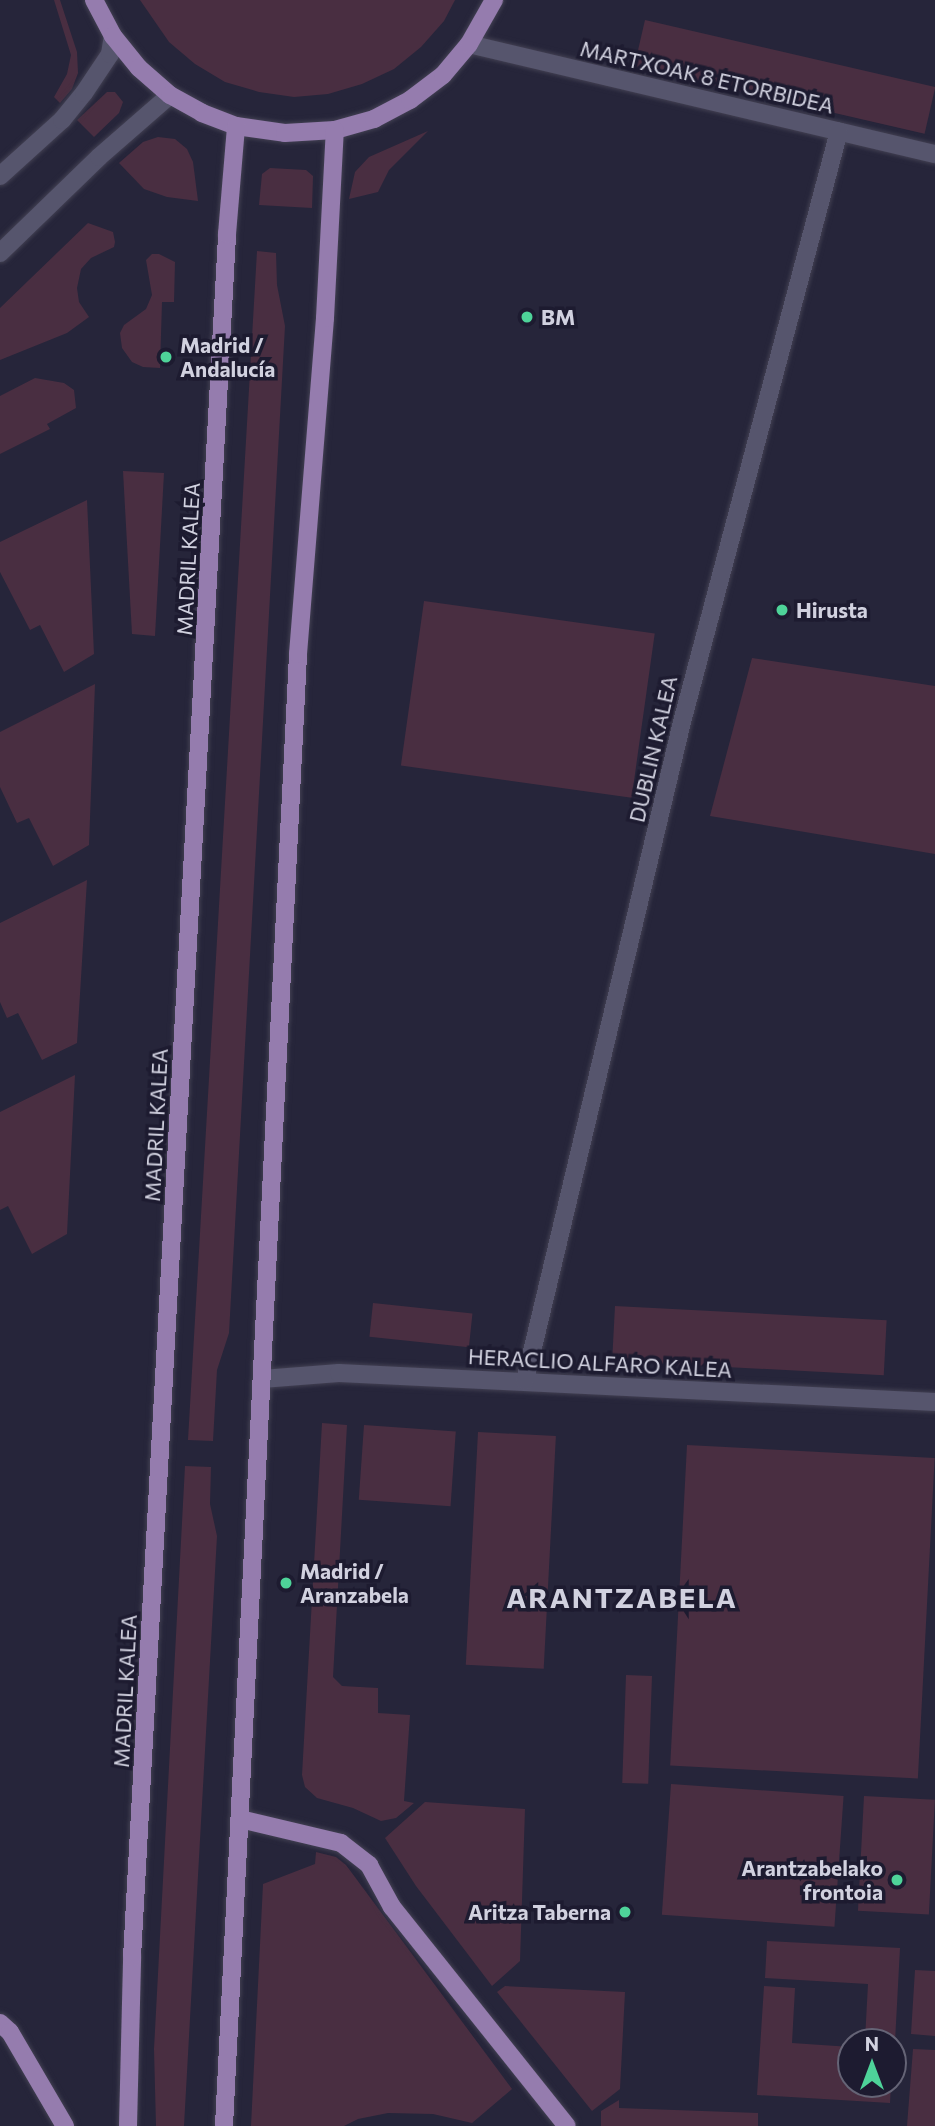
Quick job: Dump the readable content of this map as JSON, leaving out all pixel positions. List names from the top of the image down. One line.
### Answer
{"streets":{"main road":["MADRIL KALEA"],"street":["MARTXOAK 8 ETORBIDEA","DUBLIN KALEA","HERACLIO ALFARO KALEA"]},"crossings":[["MARTXOAK 8 ETORBIDEA","DUBLIN KALEA"],["DUBLIN KALEA","HERACLIO ALFARO KALEA"]],"districts":["ARANTZABELA"],"places":["BM","Madrid / Andalucía","Hirusta","Madrid / Aranzabela","Arantzabelako frontoia","Aritza Taberna"],"north":"top"}
